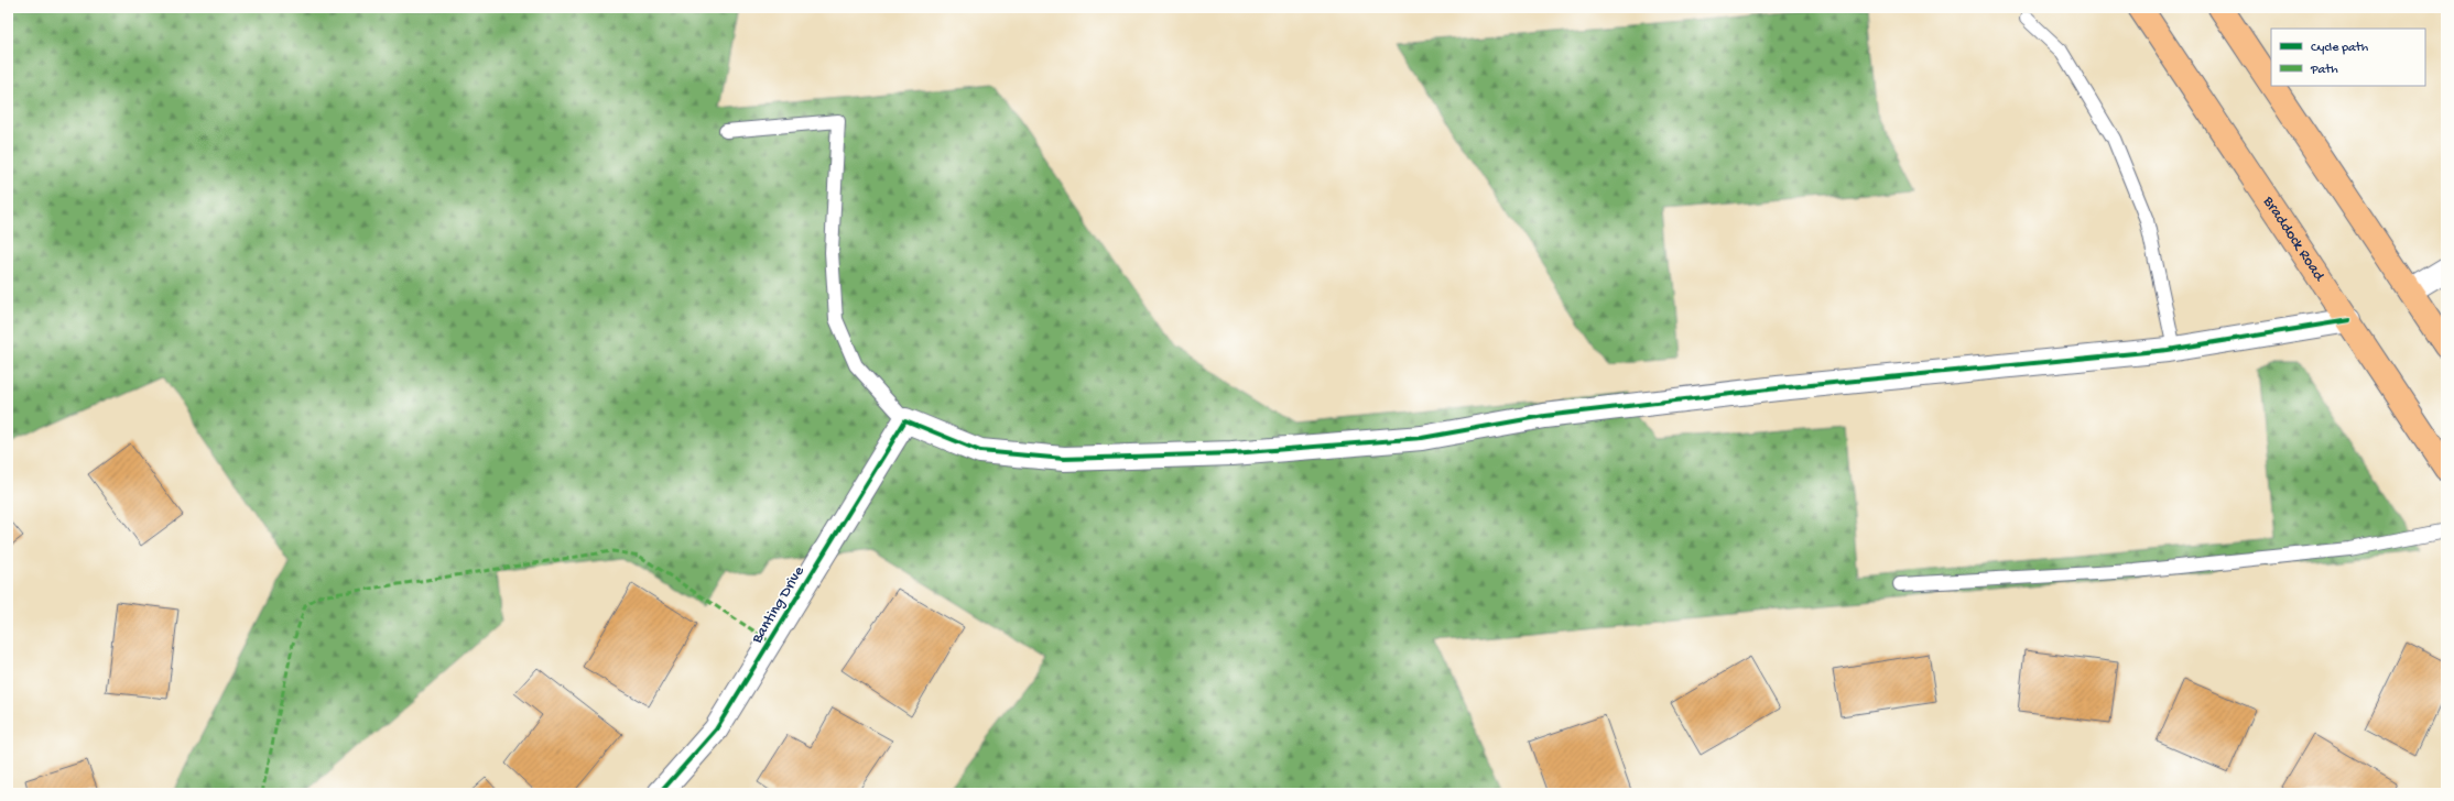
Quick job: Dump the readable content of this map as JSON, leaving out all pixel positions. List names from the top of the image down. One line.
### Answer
{"streets":{"main road":["Braddock Road"],"street":["Banting Drive"]},"legend":["Cycle path","Path"]}
